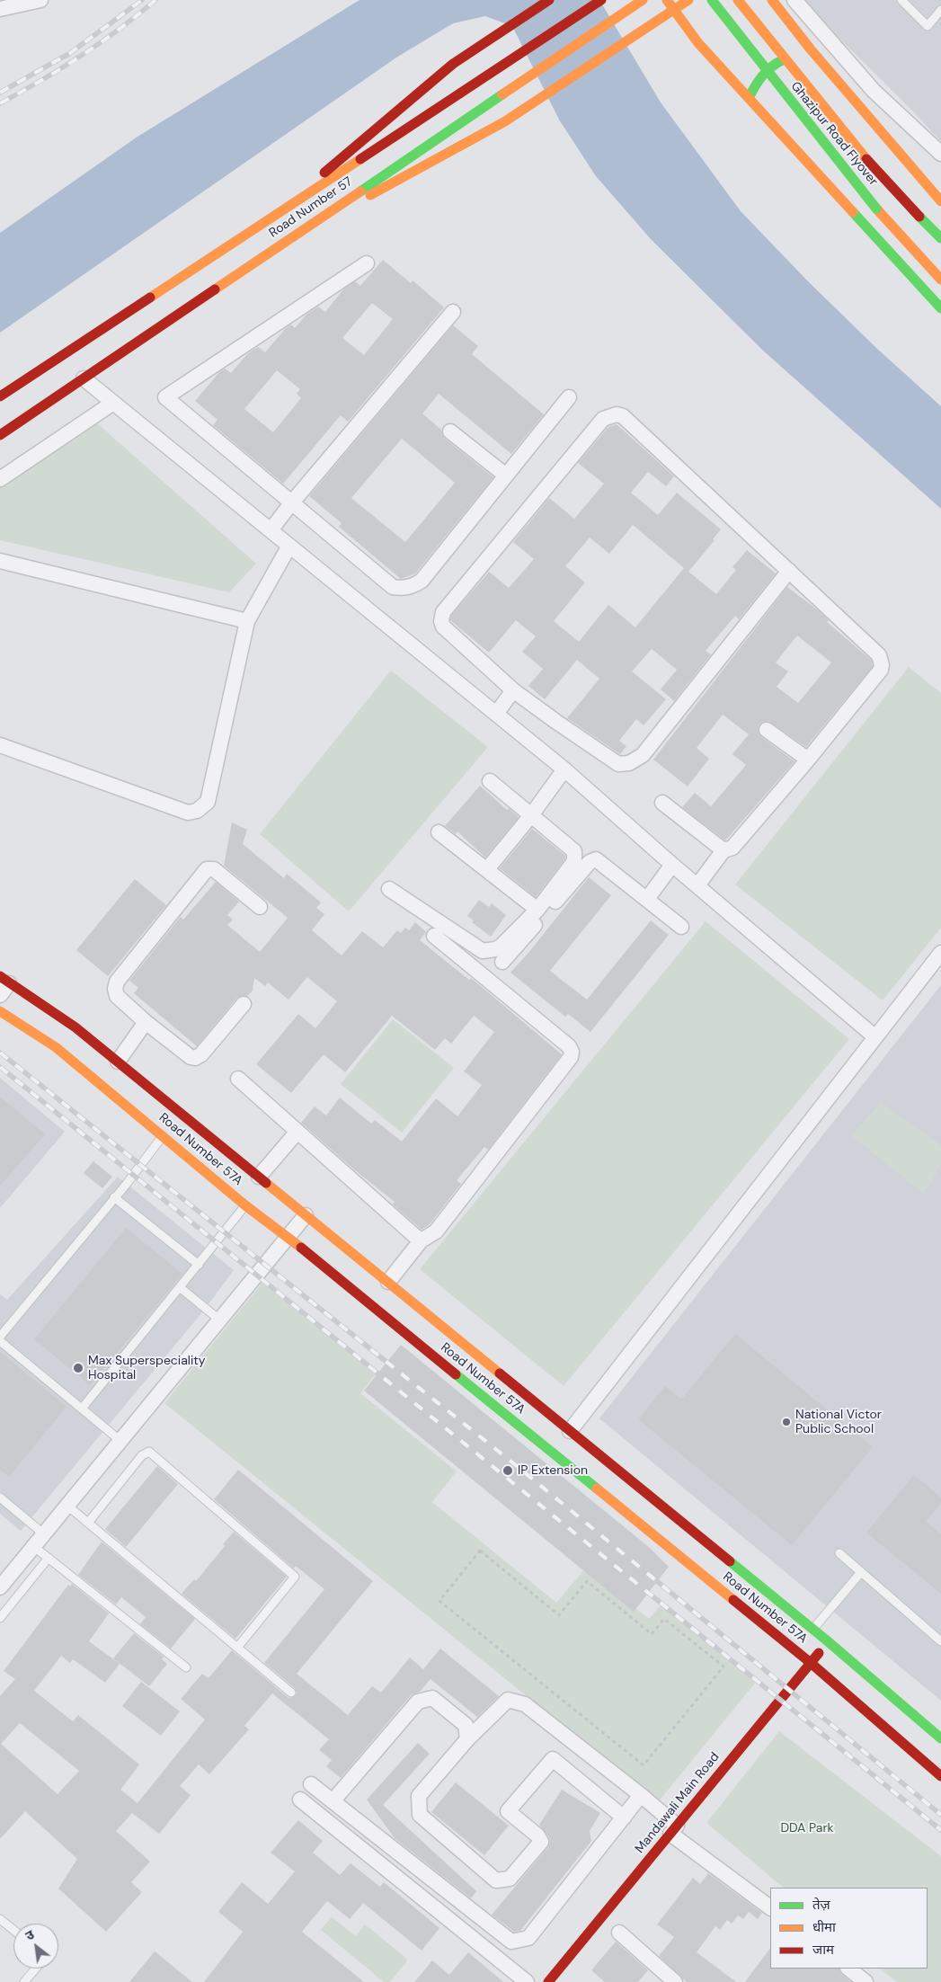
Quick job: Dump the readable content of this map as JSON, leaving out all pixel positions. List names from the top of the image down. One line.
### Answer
{"streets":{"main road":["Ghazipur Road Flyover","Road Number 57","Road Number 57A","Mandawali Main Road"]},"crossings":[["Road Number 57A","Mandawali Main Road"]],"parks":["DDA Park"],"places":["Max Superspeciality Hospital","National Victor Public School","IP Extension"],"legend":["तेज़","धीमा","जाम"],"north":"top left"}
